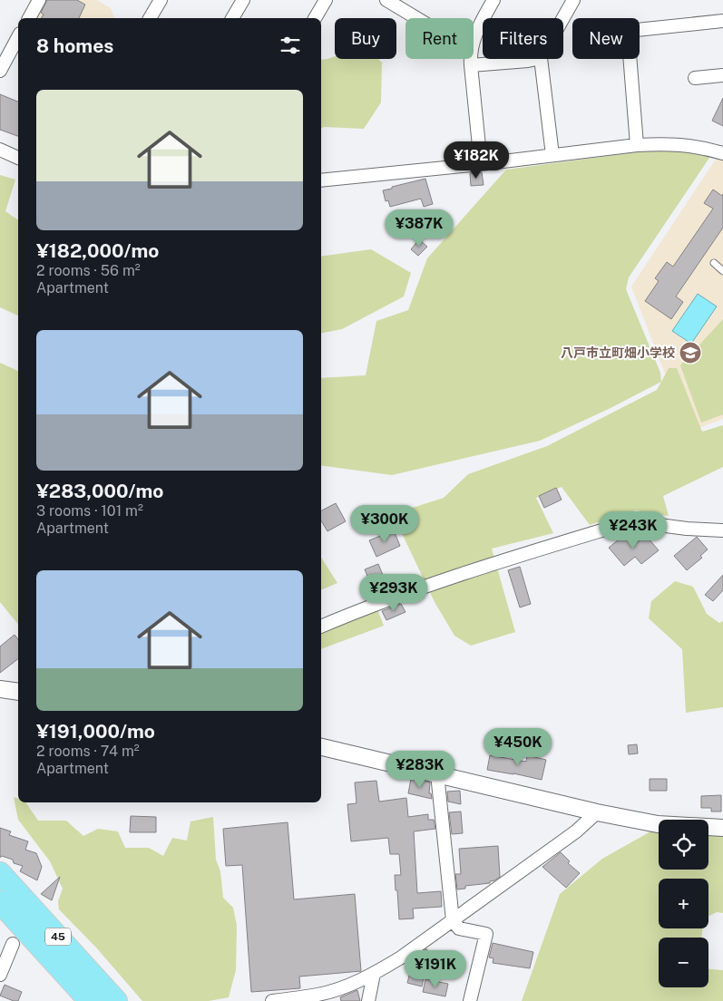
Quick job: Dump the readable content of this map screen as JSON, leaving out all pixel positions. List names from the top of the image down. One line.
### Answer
{"streets":{"highway":["45"]},"places":{"school or university":["八戸市立町畑小学校"]},"page":{"chip":["Buy","Rent","Filters","New"],"heading":"8 homes","list":[{"name":"¥182,000/mo","note":"2 rooms · 56 m² · Apartment"},{"name":"¥283,000/mo","note":"3 rooms · 101 m² · Apartment"},{"name":"¥191,000/mo","note":"2 rooms · 74 m² · Apartment"}],"price":["¥182K","¥387K","¥300K","¥243K","¥293K","¥450K","¥283K","¥191K"],"map_buttons":["+","−"]}}
